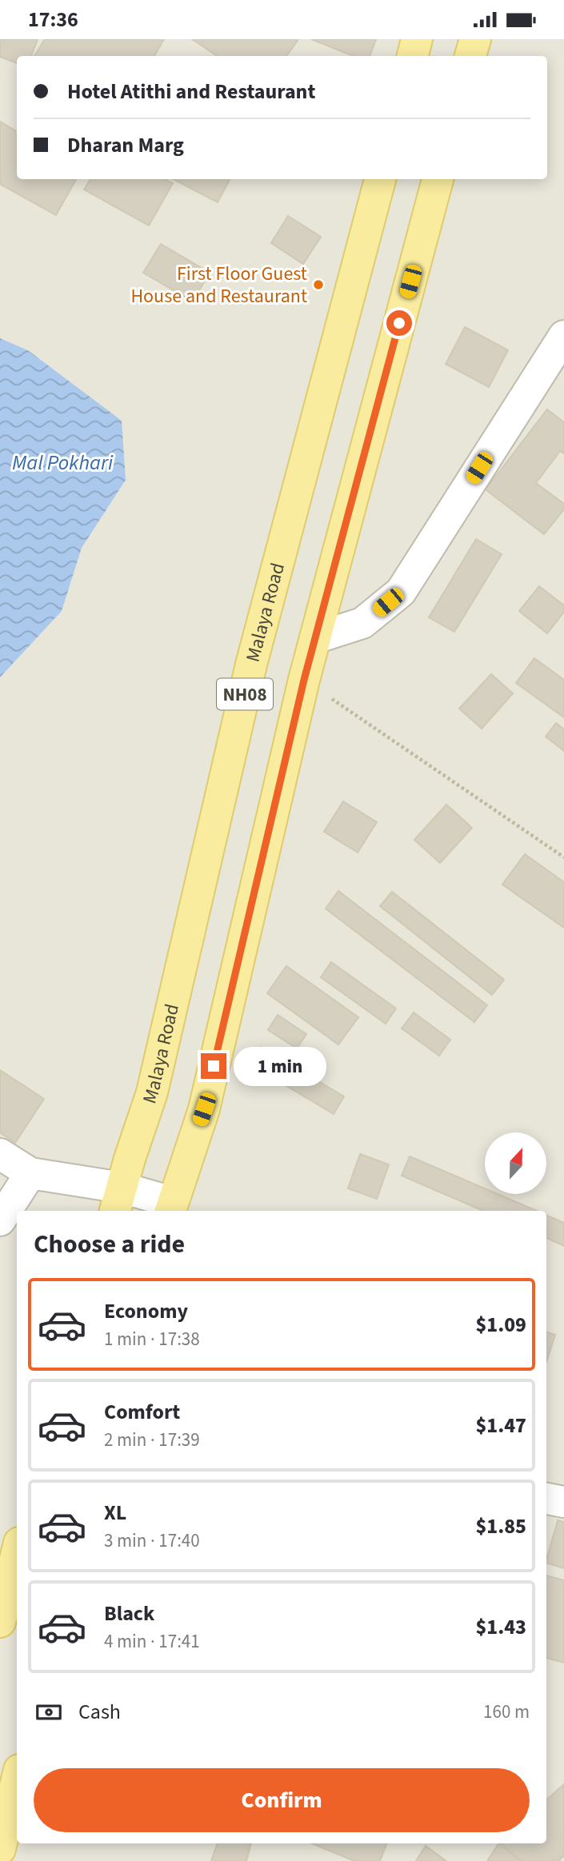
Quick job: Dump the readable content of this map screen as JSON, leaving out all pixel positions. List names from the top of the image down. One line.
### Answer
{"streets":{"main road":["Malaya Road","NH08"]},"water":["Mal Pokhari"],"places":["First Floor Guest House and Restaurant"],"north":"top","page":{"status":"17:36","banner":["Hotel Atithi and Restaurant","Dharan Marg"],"bubble":"1 min","heading":"Choose a ride","list":[{"name":"Economy","note":"1 min · 17:38","value":"$1.09"},{"name":"Comfort","note":"2 min · 17:39","value":"$1.47"},{"name":"XL","note":"3 min · 17:40","value":"$1.85"},{"name":"Black","note":"4 min · 17:41","value":"$1.43"}],"pay":["Cash","160 m"],"buttons":"Confirm"}}
